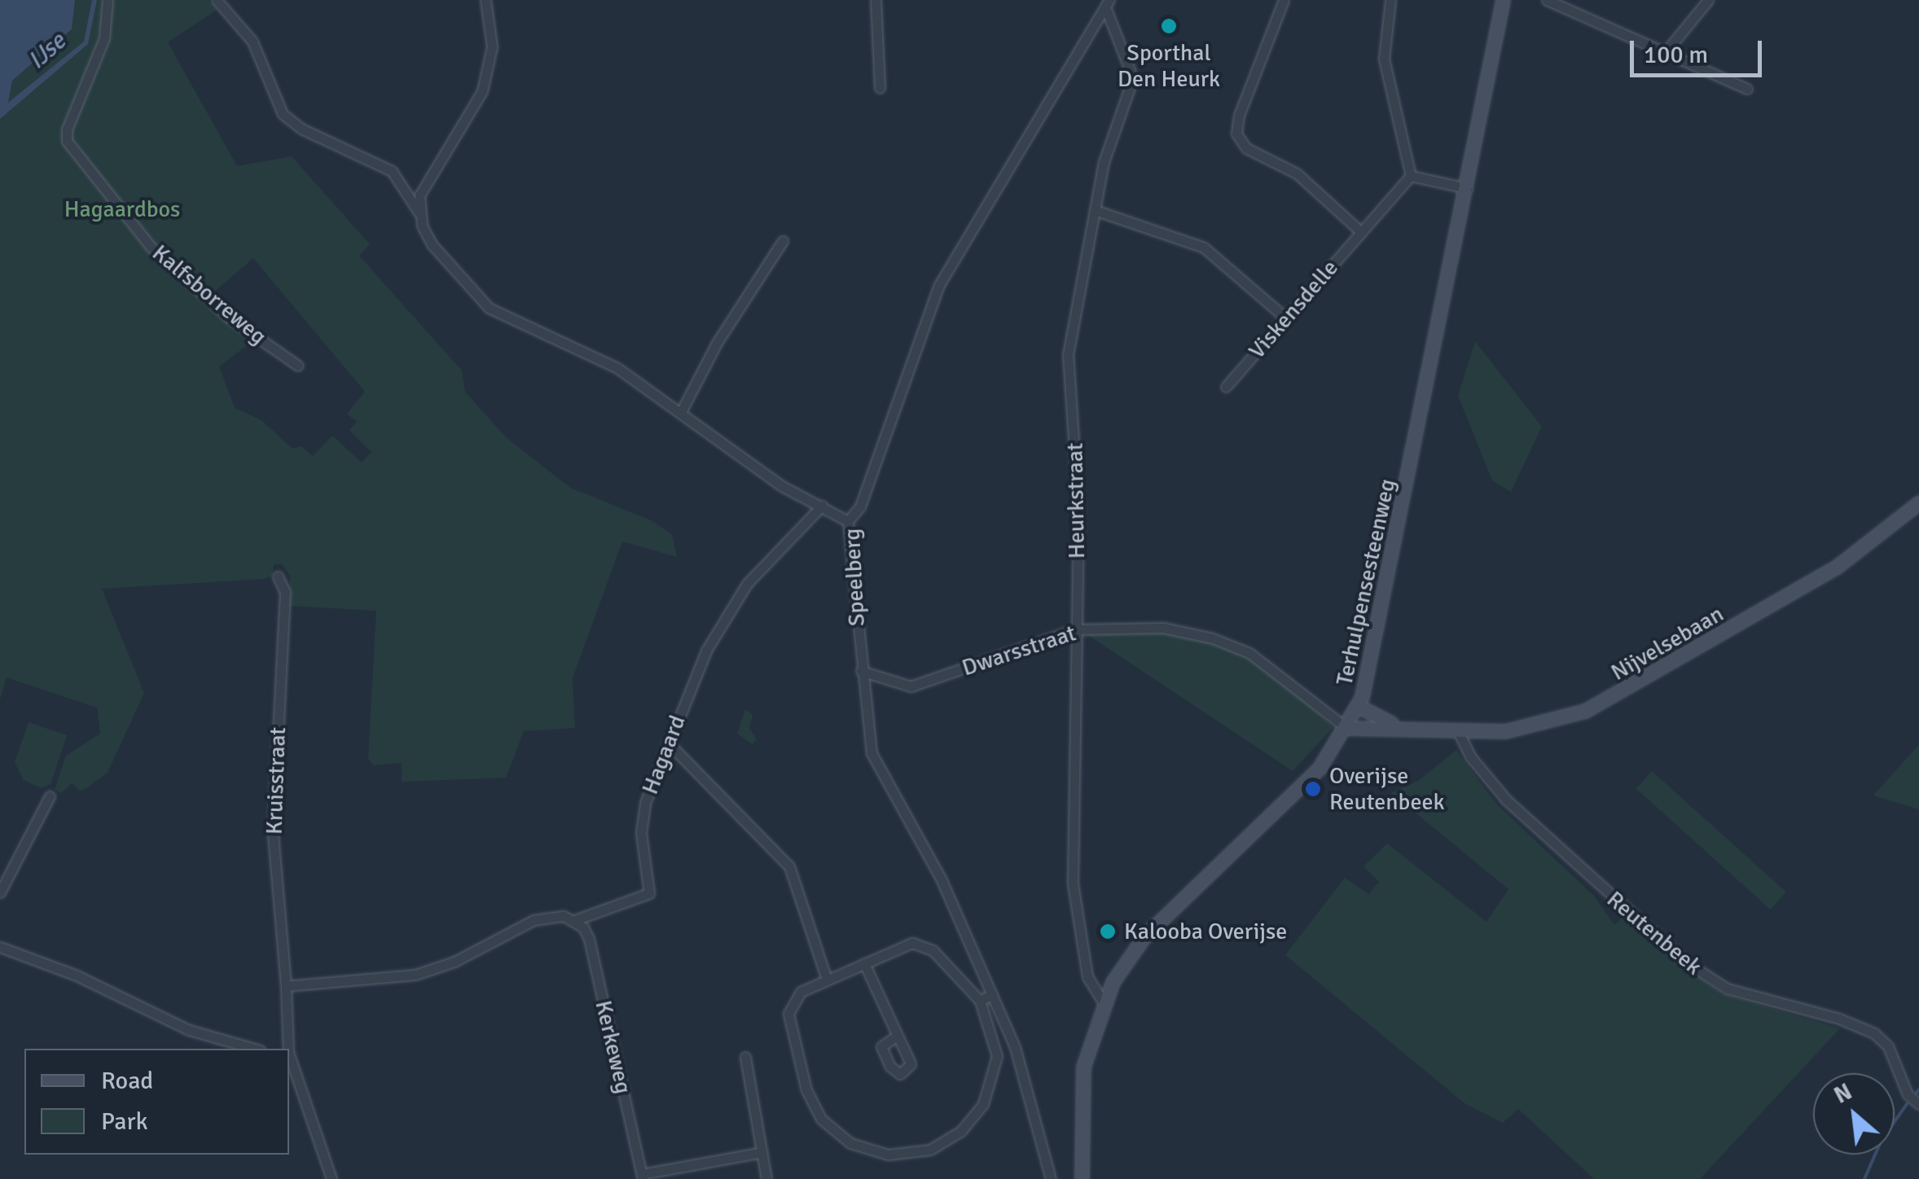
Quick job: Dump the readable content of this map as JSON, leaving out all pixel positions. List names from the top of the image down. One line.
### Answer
{"streets":{"main road":["Terhulpensesteenweg","Nijvelsebaan"],"street":["Kalfsborreweg","Viskensdelle","Heurkstraat","Speelberg","Dwarsstraat","Hagaard","Kruisstraat","Reutenbeek","Kerkeweg"]},"crossings":[["Heurkstraat","Speelberg"],["Heurkstraat","Terhulpensesteenweg"],["Heurkstraat","Dwarsstraat"],["Speelberg","Dwarsstraat"],["Terhulpensesteenweg","Nijvelsebaan"],["Terhulpensesteenweg","Dwarsstraat"],["Nijvelsebaan","Dwarsstraat"],["Nijvelsebaan","Reutenbeek"],["Hagaard","Kruisstraat"],["Hagaard","Kerkeweg"]],"water":["IJse"],"parks":["Hagaardbos"],"places":["Sporthal Den Heurk","Overijse Reutenbeek","Kalooba Overijse"],"legend":["Road","Park"],"scale_bar":"100 m","north":"top left"}
